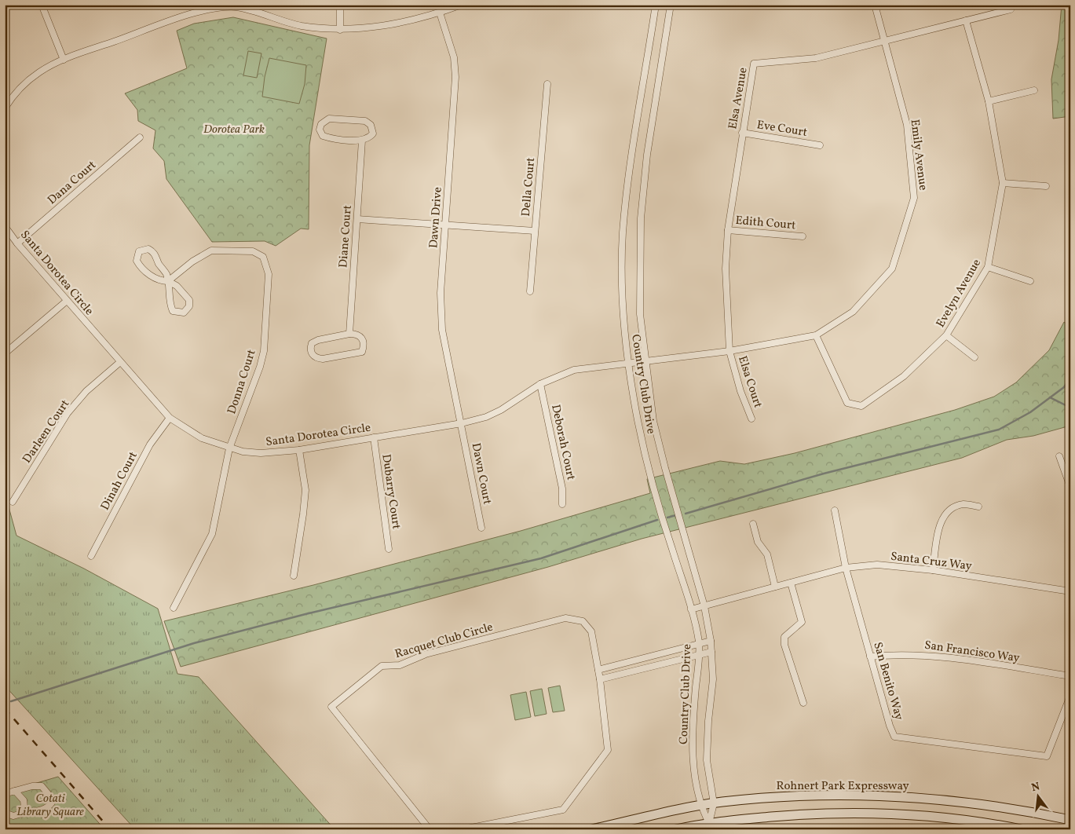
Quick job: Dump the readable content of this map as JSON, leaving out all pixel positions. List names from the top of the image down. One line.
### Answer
{"streets":{"main road":["Rohnert Park Expressway"],"street":["Elsa Avenue","Eve Court","Emily Avenue","Dana Court","Della Court","Dawn Drive","Edith Court","Diane Court","Santa Dorotea Circle","Evelyn Avenue","Donna Court","Elsa Court","Country Club Drive","Darleen Court","Deborah Court","Dawn Court","Dinah Court","Dubarry Court","Santa Cruz Way","Racquet Club Circle","San Francisco Way","San Benito Way"]},"crossings":[["Elsa Avenue","Eve Court"],["Elsa Avenue","Emily Avenue"],["Elsa Avenue","Edith Court"],["Elsa Avenue","Evelyn Avenue"],["Elsa Avenue","Elsa Court"],["Emily Avenue","Santa Dorotea Circle"],["Emily Avenue","Evelyn Avenue"],["Emily Avenue","Elsa Court"],["Emily Avenue","Country Club Drive"],["Dana Court","Santa Dorotea Circle"],["Dawn Drive","Santa Dorotea Circle"],["Dawn Drive","Dawn Court"],["Santa Dorotea Circle","Donna Court"],["Santa Dorotea Circle","Country Club Drive"],["Santa Dorotea Circle","Darleen Court"],["Santa Dorotea Circle","Deborah Court"],["Santa Dorotea Circle","Dawn Court"],["Santa Dorotea Circle","Dinah Court"],["Santa Dorotea Circle","Dubarry Court"],["Country Club Drive","Santa Cruz Way"],["Country Club Drive","Rohnert Park Expressway"],["Santa Cruz Way","San Benito Way"],["San Francisco Way","San Benito Way"]],"parks":["Dorotea Park","Cotati Library Square"],"north":"top"}
